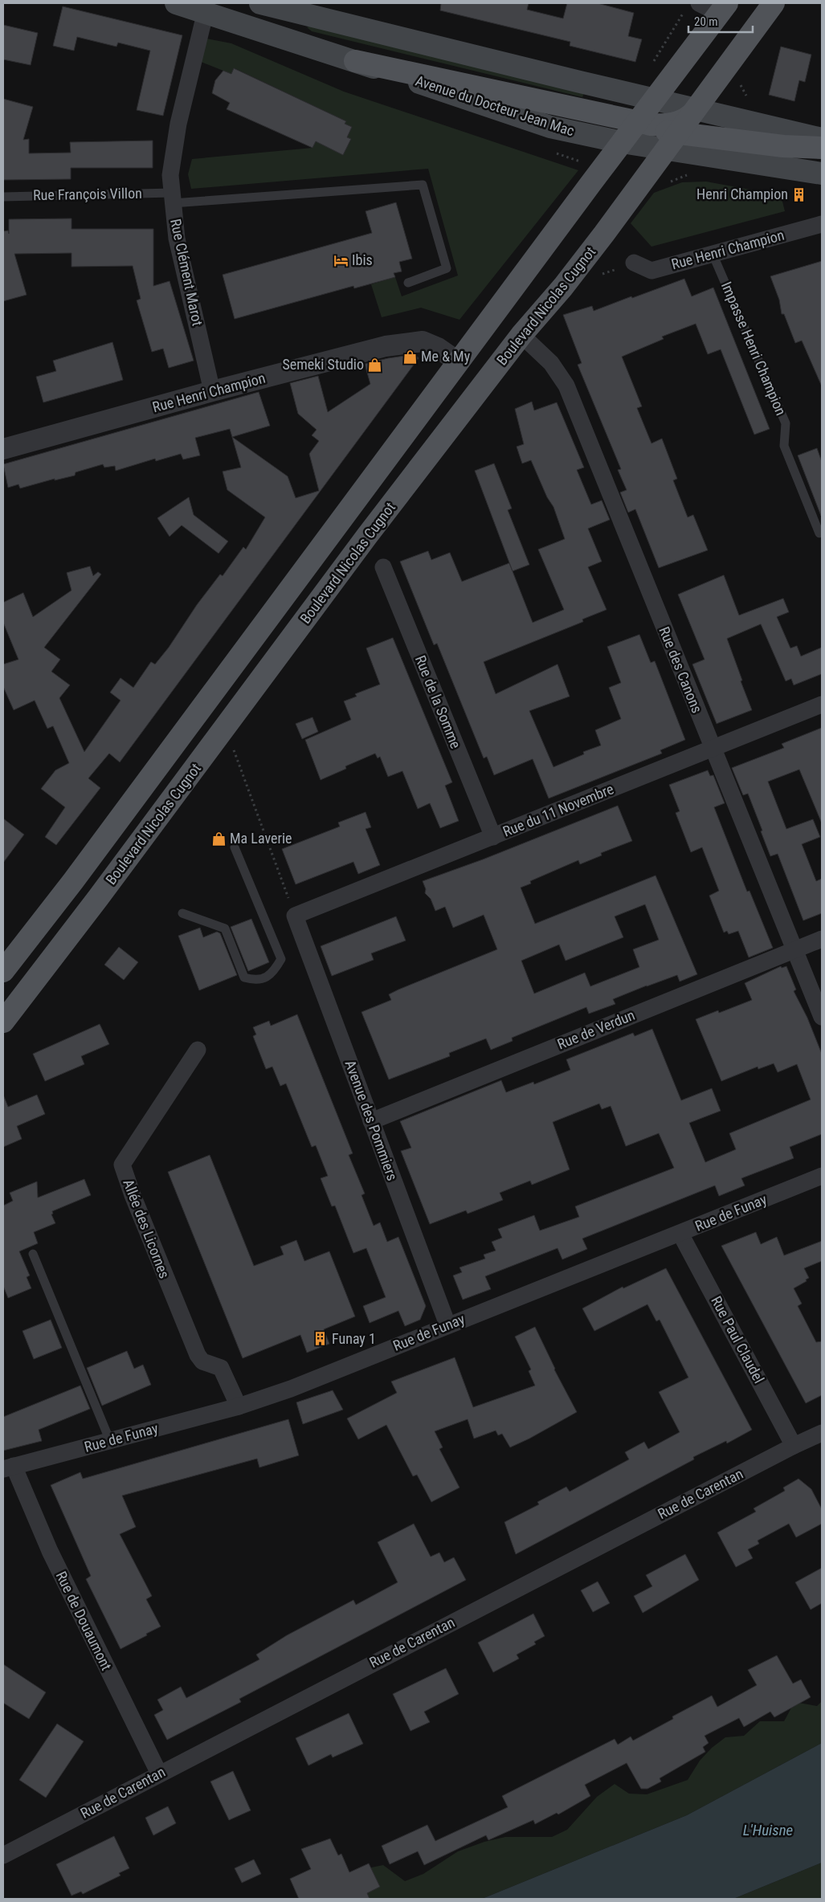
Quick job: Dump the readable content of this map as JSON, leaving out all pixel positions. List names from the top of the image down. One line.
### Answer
{"streets":{"main road":["Avenue du Docteur Jean Mac","Boulevard Nicolas Cugnot"],"street":["Rue Henri Champion","Rue Clément Marot","Rue des Canons","Rue de la Somme","Rue du 11 Novembre","Rue de Verdun","Avenue des Pommiers","Rue de Funay","Allée des Licornes","Rue Paul Claudel","Rue de Carentan","Rue de Douaumont"],"lane":["Rue François Villon","Impasse Henri Champion"]},"crossings":[["Avenue du Docteur Jean Mac","Rue Clément Marot"],["Avenue du Docteur Jean Mac","Boulevard Nicolas Cugnot"],["Rue François Villon","Rue Clément Marot"],["Rue Henri Champion","Rue Clément Marot"],["Rue Henri Champion","Impasse Henri Champion"],["Boulevard Nicolas Cugnot","Rue des Canons"],["Rue des Canons","Rue du 11 Novembre"],["Rue des Canons","Rue de Verdun"],["Rue de la Somme","Rue du 11 Novembre"],["Rue du 11 Novembre","Avenue des Pommiers"],["Rue de Verdun","Avenue des Pommiers"],["Avenue des Pommiers","Rue de Funay"],["Rue de Funay","Allée des Licornes"],["Rue de Funay","Rue Paul Claudel"],["Rue de Funay","Rue de Douaumont"],["Rue Paul Claudel","Rue de Carentan"],["Rue de Carentan","Rue de Douaumont"]],"water":["L'Huisne"],"places":{"building":["Henri Champion","Funay 1"],"hotel":["Ibis"],"shop":["Me & My","Semeki Studio","Ma Laverie"]},"scale_bar":"20 m"}
